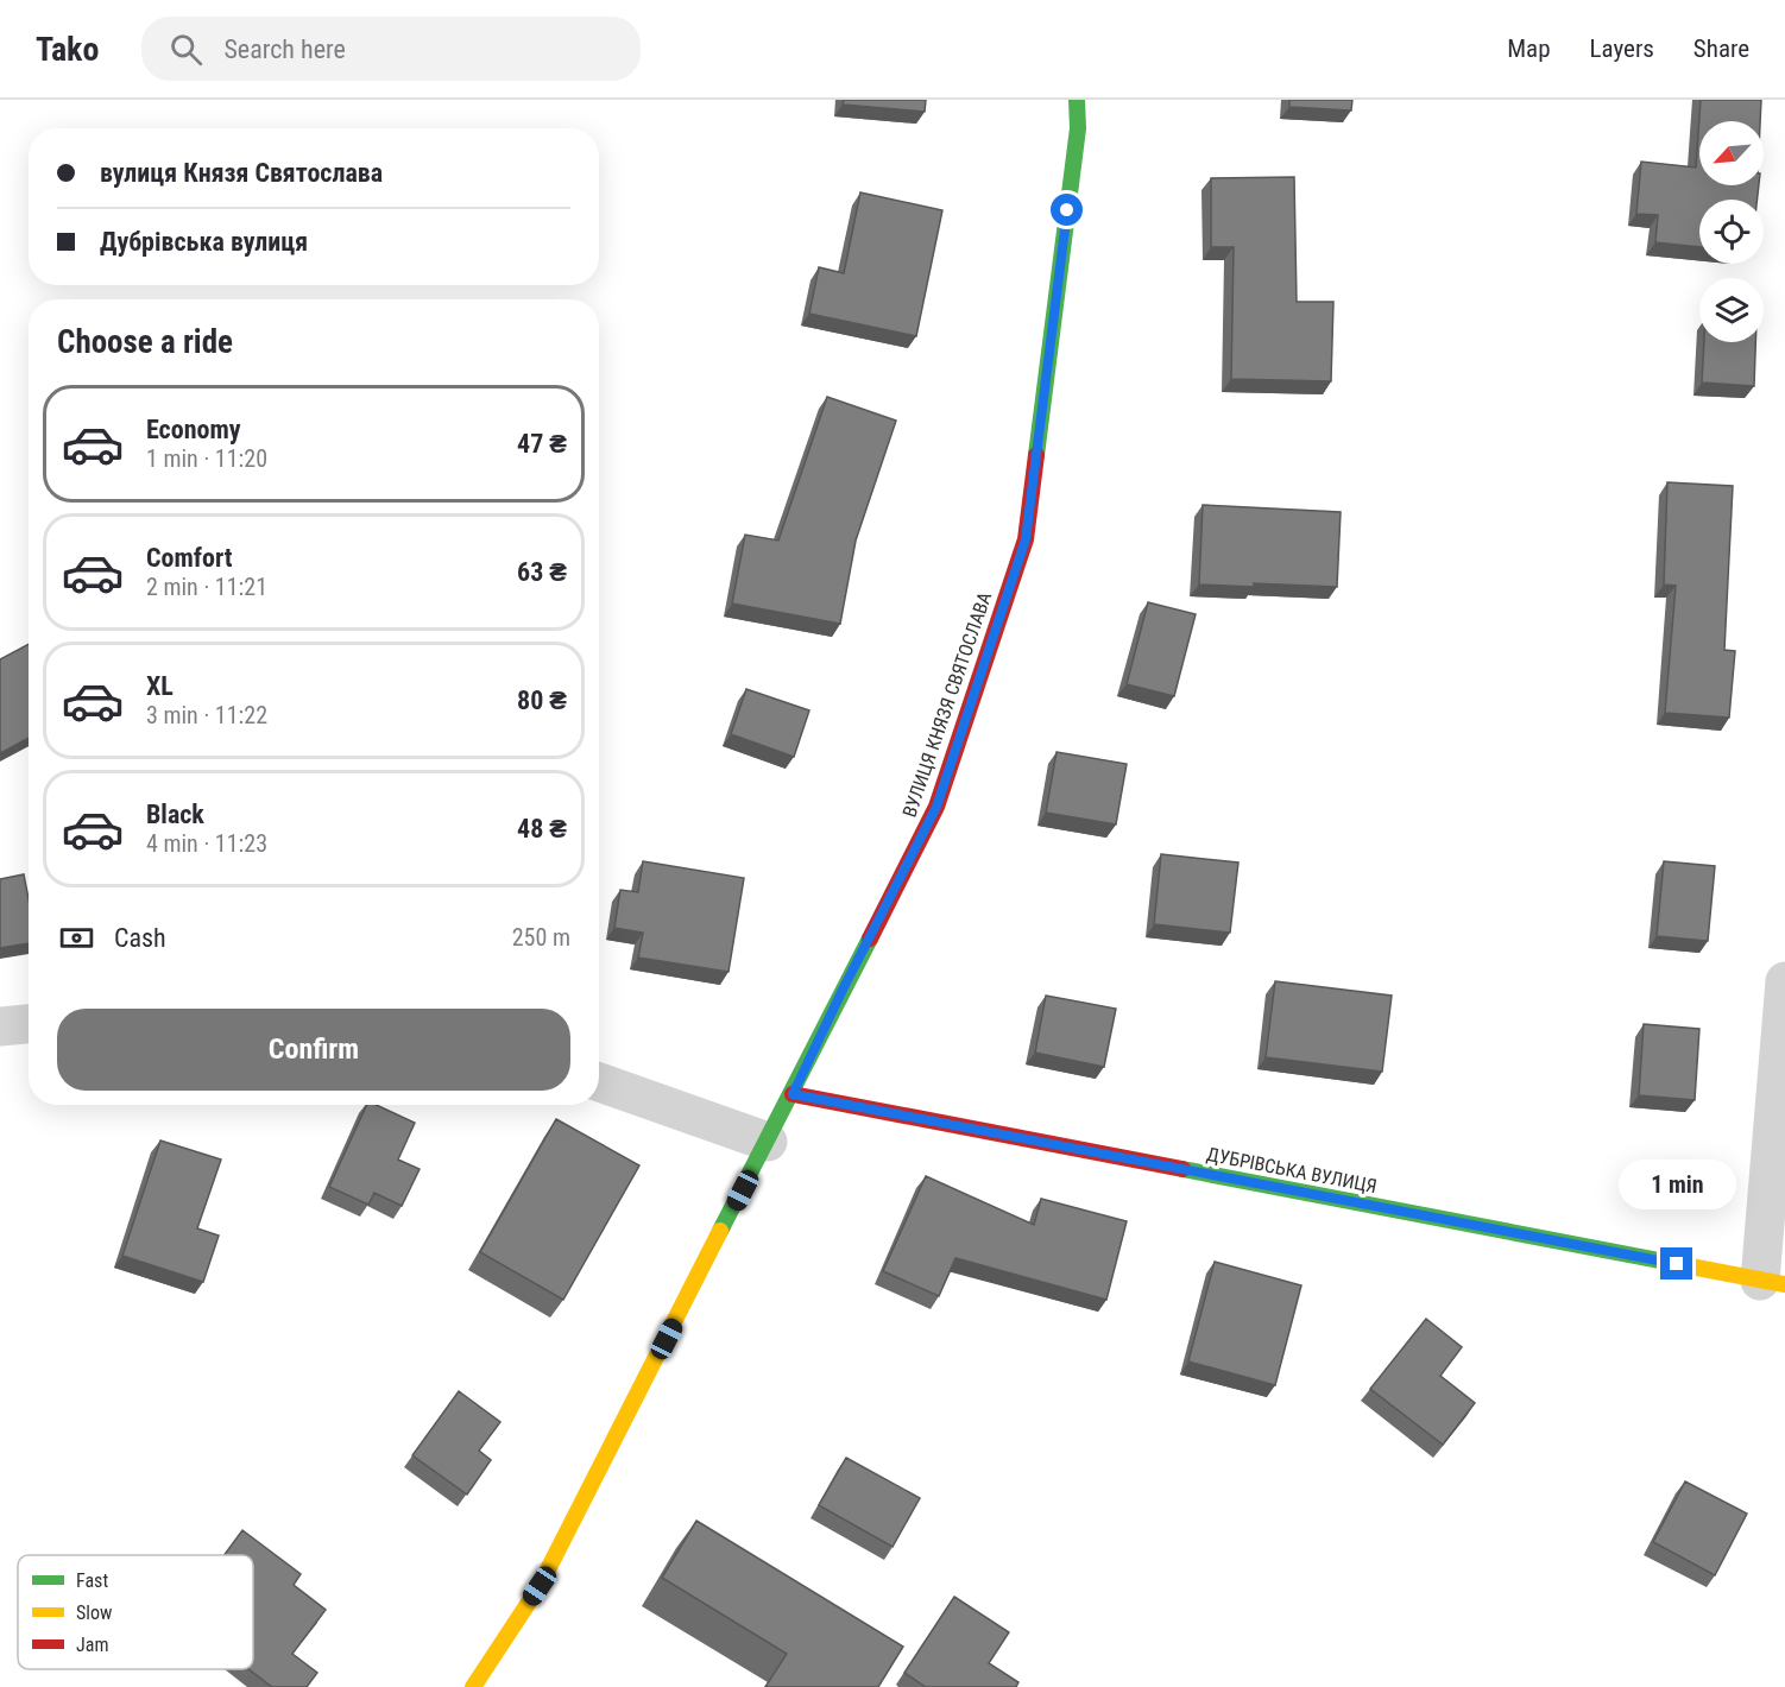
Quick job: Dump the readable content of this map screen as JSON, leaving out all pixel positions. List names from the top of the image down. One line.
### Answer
{"streets":{"main road":["ВУЛИЦЯ КНЯЗЯ СВЯТОСЛАВА","ДУБРІВСЬКА ВУЛИЦЯ"]},"crossings":[["ВУЛИЦЯ КНЯЗЯ СВЯТОСЛАВА","ДУБРІВСЬКА ВУЛИЦЯ"]],"legend":["Fast","Slow","Jam"],"north":"bottom left","page":{"header":"Tako","search":"Search here","nav":["Map","Layers","Share"],"banner":["вулиця Князя Святослава","Дубрівська вулиця"],"heading":"Choose a ride","list":[{"name":"Economy","note":"1 min · 11:20","value":"47 ₴"},{"name":"Comfort","note":"2 min · 11:21","value":"63 ₴"},{"name":"XL","note":"3 min · 11:22","value":"80 ₴"},{"name":"Black","note":"4 min · 11:23","value":"48 ₴"}],"pay":["Cash","250 m"],"buttons":"Confirm","bubble":"1 min"}}
